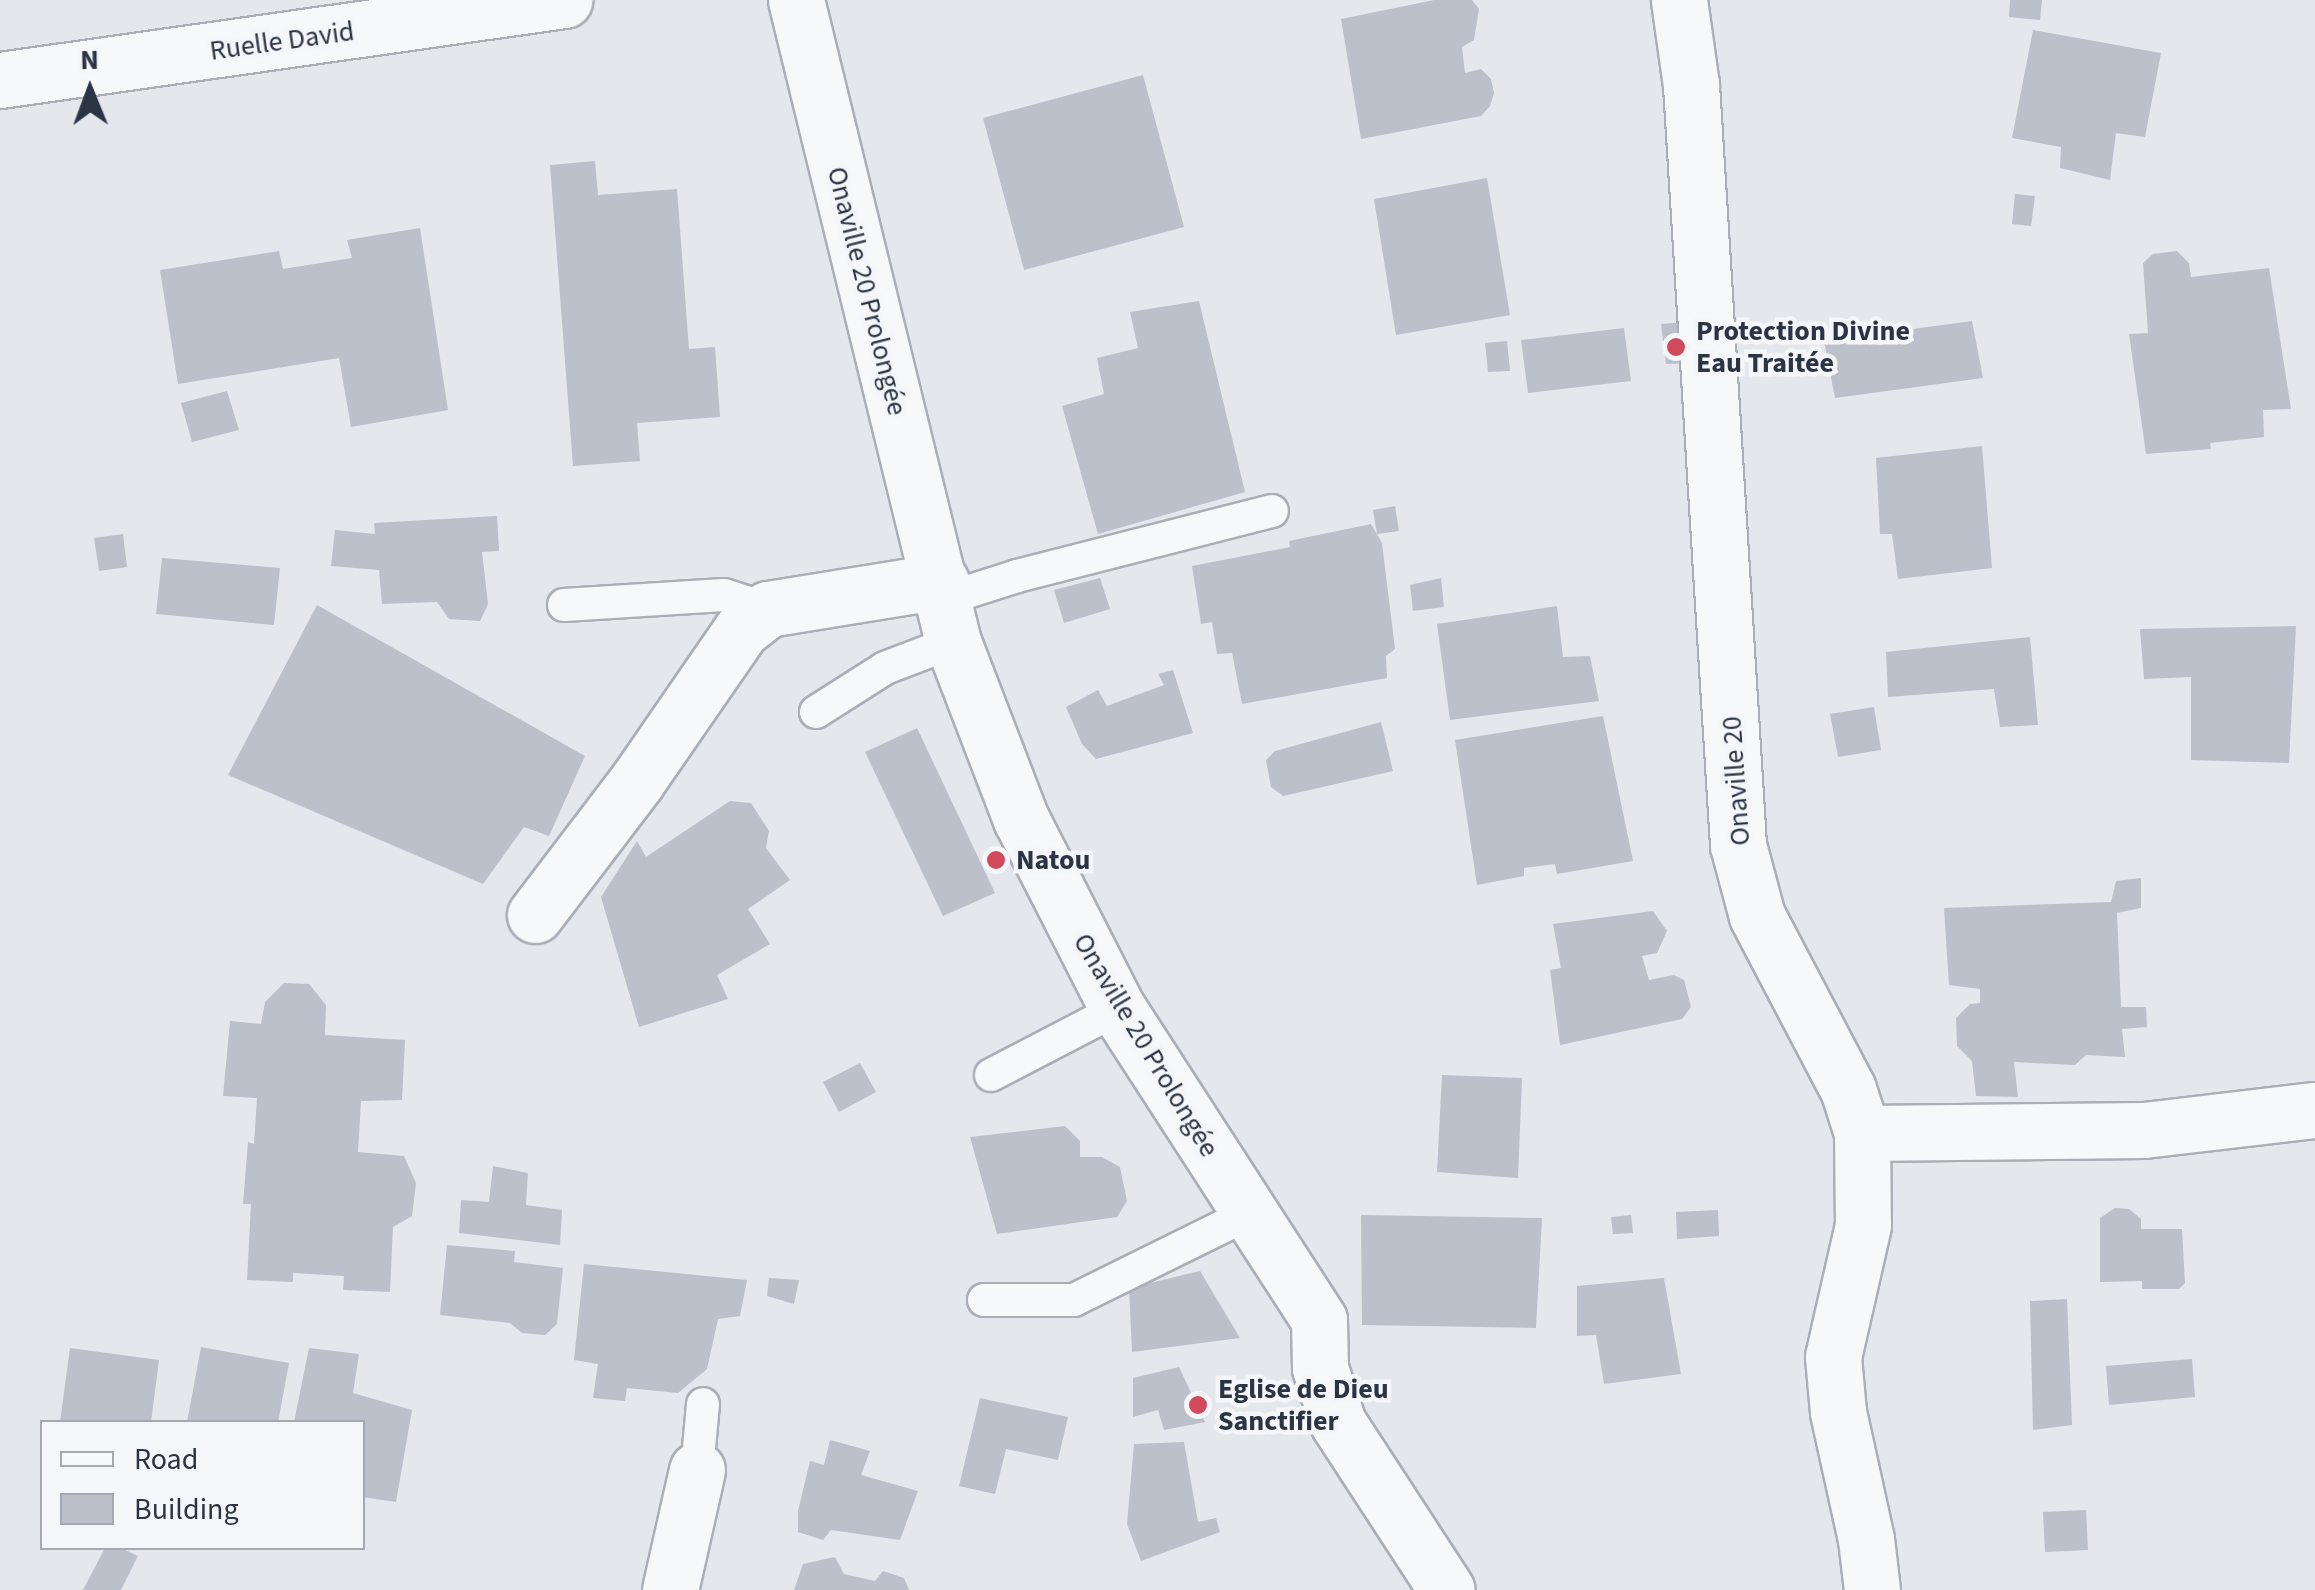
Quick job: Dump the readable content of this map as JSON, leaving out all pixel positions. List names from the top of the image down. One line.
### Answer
{"streets":{"street":["Ruelle David","Onaville 20 Prolongée","Onaville 20"]},"places":["Protection Divine Eau Traitée","Natou","Eglise de Dieu Sanctifier"],"legend":["Road","Building"],"north":"top"}
